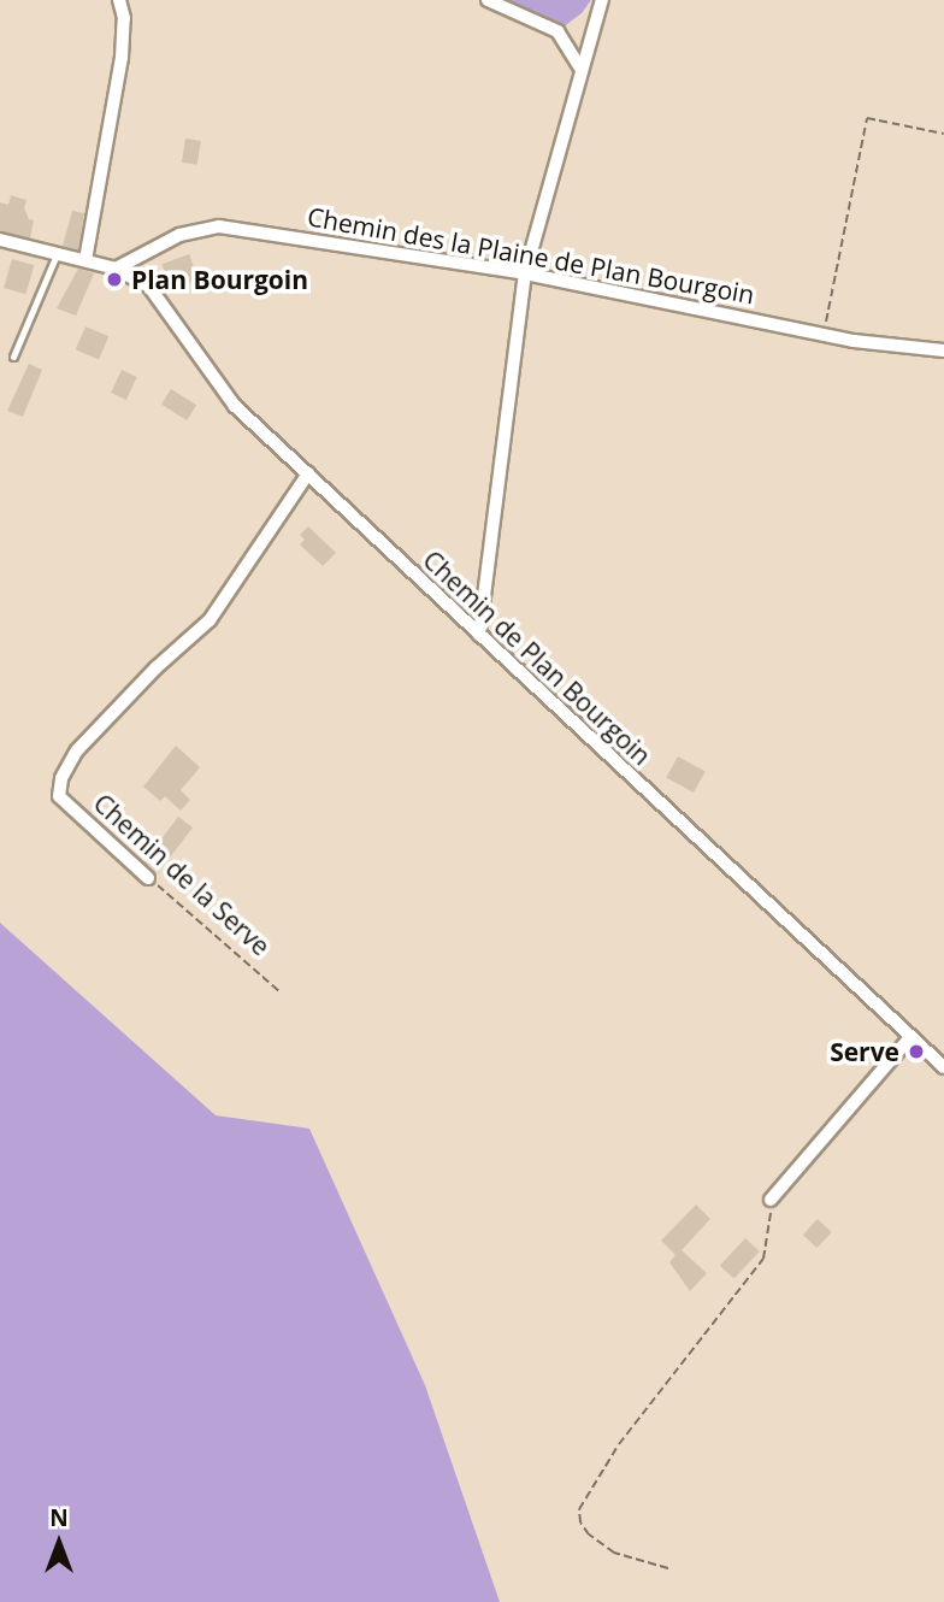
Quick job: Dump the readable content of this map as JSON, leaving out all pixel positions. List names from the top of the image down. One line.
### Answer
{"streets":{"street":["Chemin des la Plaine de Plan Bourgoin","Chemin de Plan Bourgoin","Chemin de la Serve"]},"crossings":[["Chemin des la Plaine de Plan Bourgoin","Chemin de Plan Bourgoin"],["Chemin de Plan Bourgoin","Chemin de la Serve"]],"places":["Plan Bourgoin","Serve"],"north":"top"}
